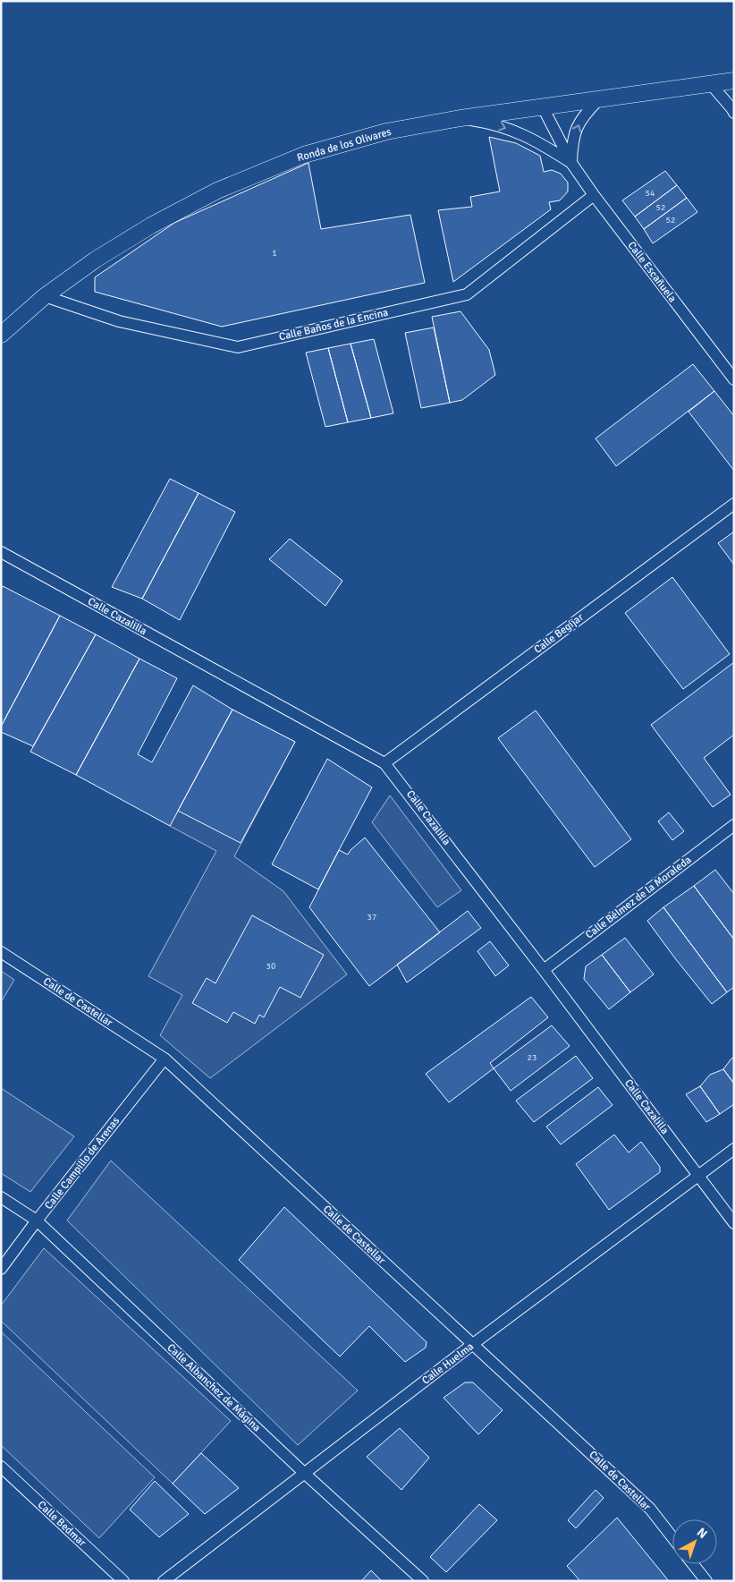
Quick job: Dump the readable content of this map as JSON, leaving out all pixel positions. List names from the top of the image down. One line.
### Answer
{"streets":{"main road":["Ronda de los Olivares"],"street":["Calle Escañuela","Calle Baños de la Encina","Calle Cazalilla","Calle Begíjar","Calle Bélmez de la Moraleda","Calle de Castellar","Calle Campillo de Arenas","Calle Huelma","Calle Albanchez de Mágina","Calle Bedmar"]},"crossings":[["Ronda de los Olivares","Calle Escañuela"],["Ronda de los Olivares","Calle Baños de la Encina"],["Calle Escañuela","Calle Baños de la Encina"],["Calle Cazalilla","Calle Begíjar"],["Calle Cazalilla","Calle Bélmez de la Moraleda"],["Calle Cazalilla","Calle Huelma"],["Calle de Castellar","Calle Campillo de Arenas"],["Calle de Castellar","Calle Huelma"],["Calle Campillo de Arenas","Calle Albanchez de Mágina"],["Calle Huelma","Calle Albanchez de Mágina"]],"house_numbers":["54","52","52","1","37","30","23"],"north":"top right"}
